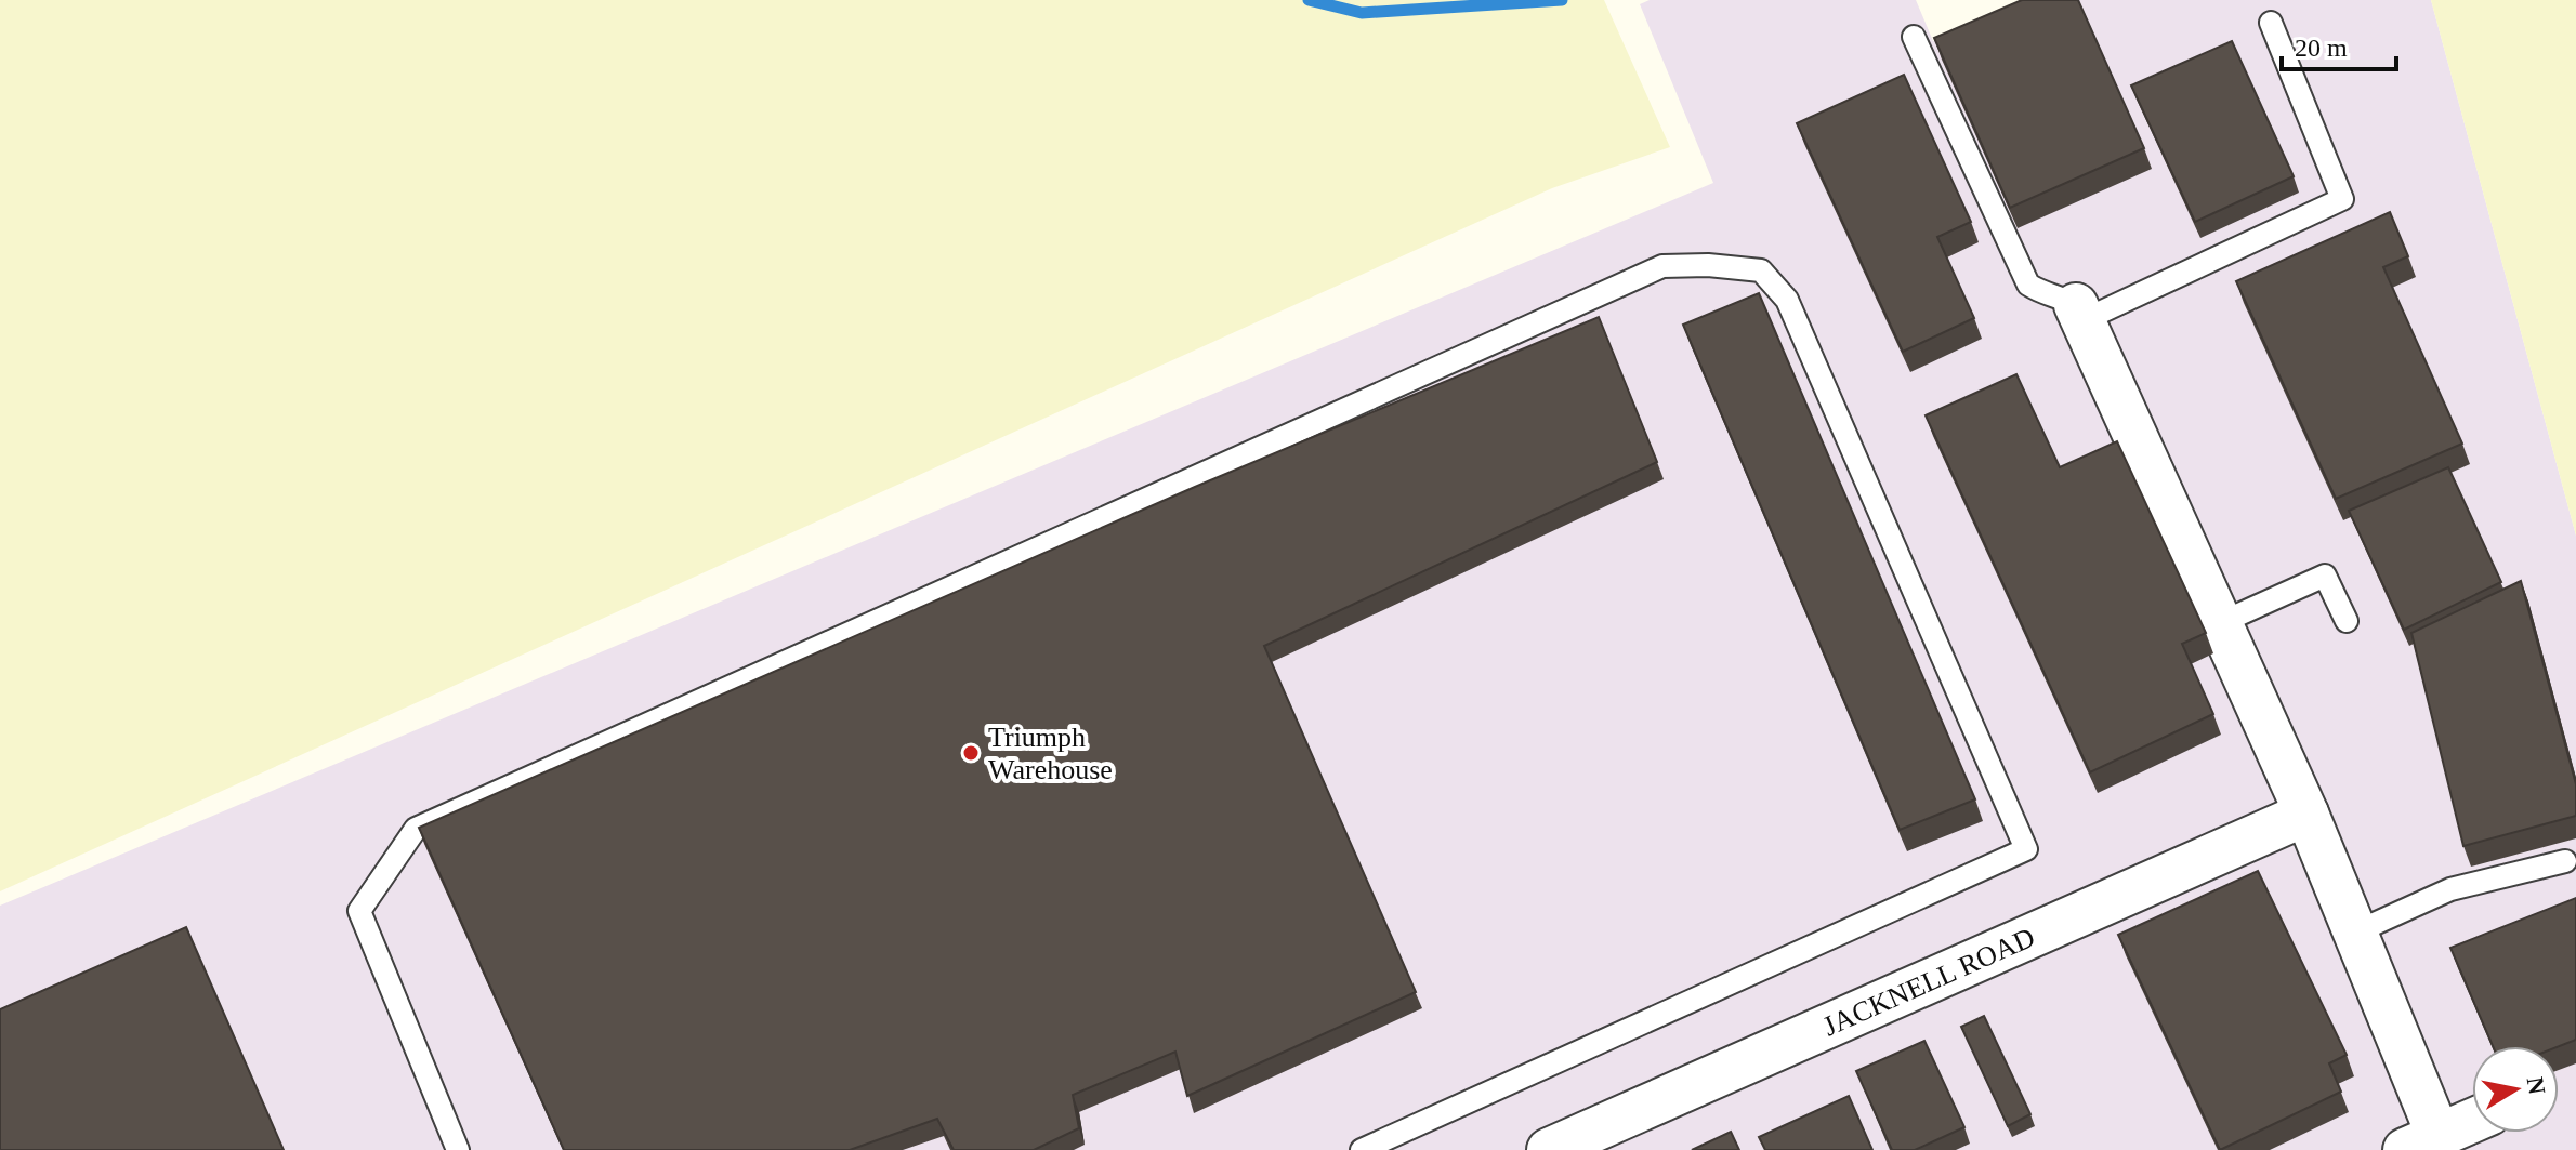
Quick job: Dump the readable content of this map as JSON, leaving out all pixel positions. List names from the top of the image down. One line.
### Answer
{"streets":{"street":["JACKNELL ROAD"]},"places":["Triumph Warehouse"],"scale_bar":"20 m","north":"right"}
